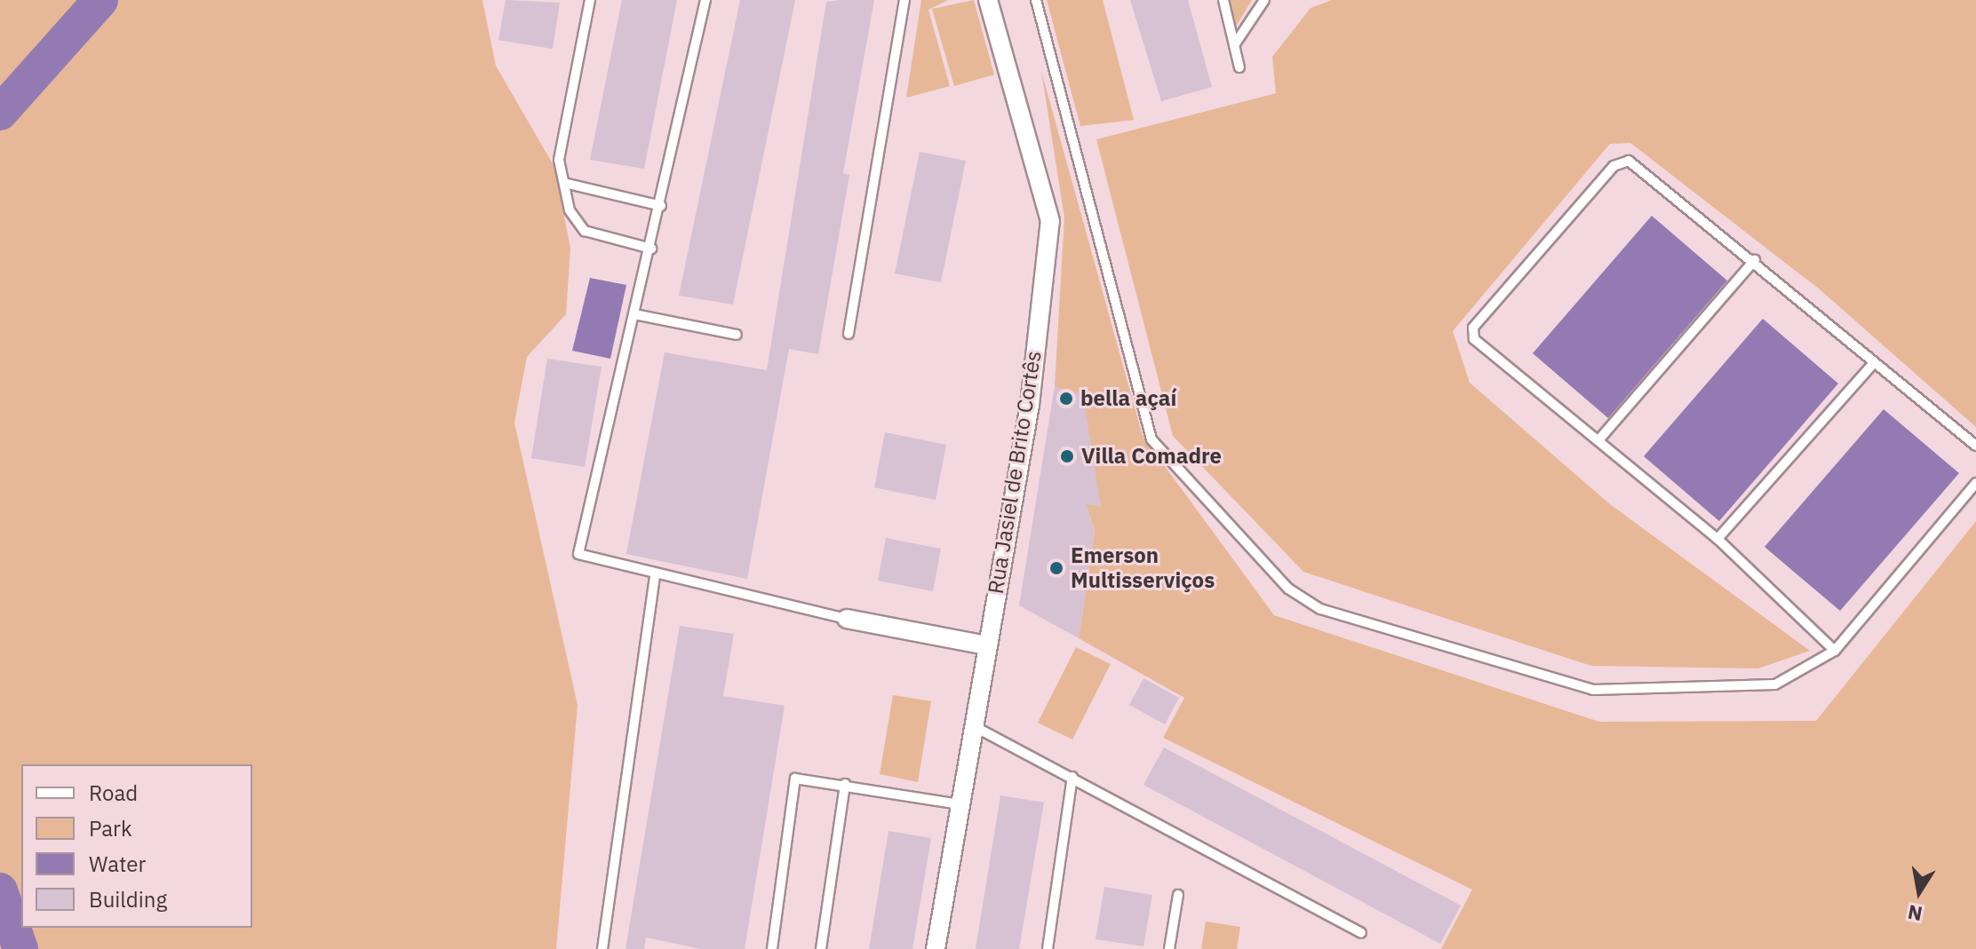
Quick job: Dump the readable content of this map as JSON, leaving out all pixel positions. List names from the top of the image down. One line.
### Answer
{"streets":{"street":["Rua Jasiel de Brito Cortês"]},"places":["bella açaí","Villa Comadre","Emerson Multisserviços"],"legend":["Road","Park","Water","Building"],"north":"bottom"}
